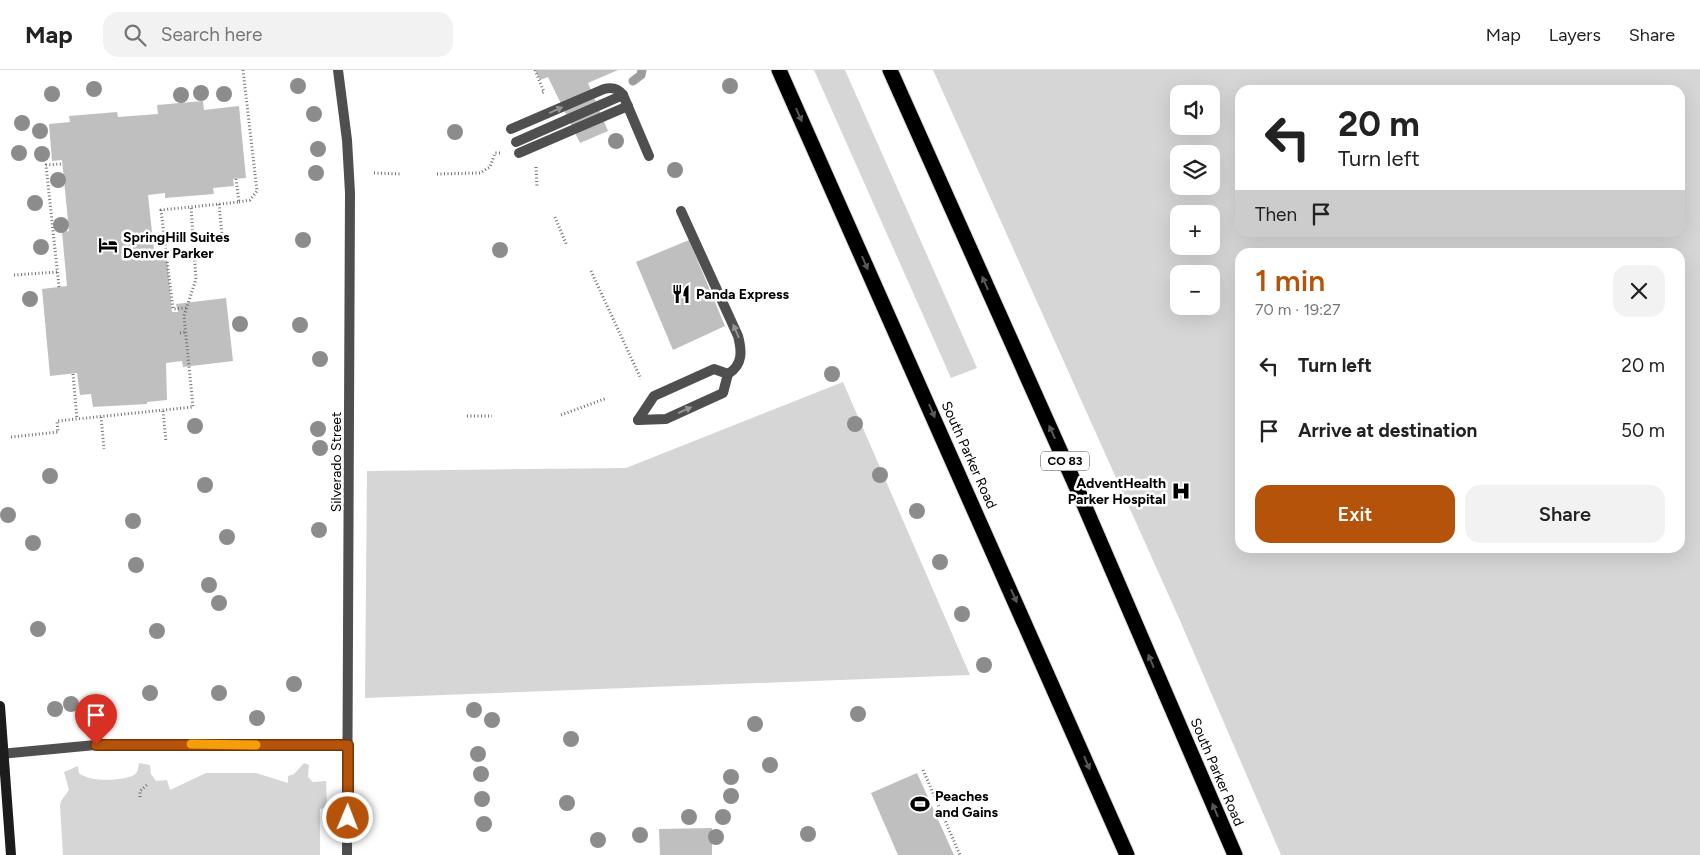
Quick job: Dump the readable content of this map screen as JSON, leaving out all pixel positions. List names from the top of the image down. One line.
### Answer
{"streets":{"highway":["South Parker Road","CO 83"],"street":["Silverado Street"]},"places":{"hotel":["SpringHill Suites Denver Parker"],"restaurant":["Panda Express"],"hospital":["AdventHealth Parker Hospital"],"sports":["Peaches and Gains"]},"page":{"header":"Map","search":"Search here","nav":["Map","Layers","Share"],"map_buttons":["+","−"],"turn":["20 m","Turn left"],"then":"Then","heading":["1 min","70 m · 19:27"],"list":[{"name":"Turn left","value":"20 m"},{"name":"Arrive at destination","value":"50 m"}],"buttons":["Exit","Share"]}}
